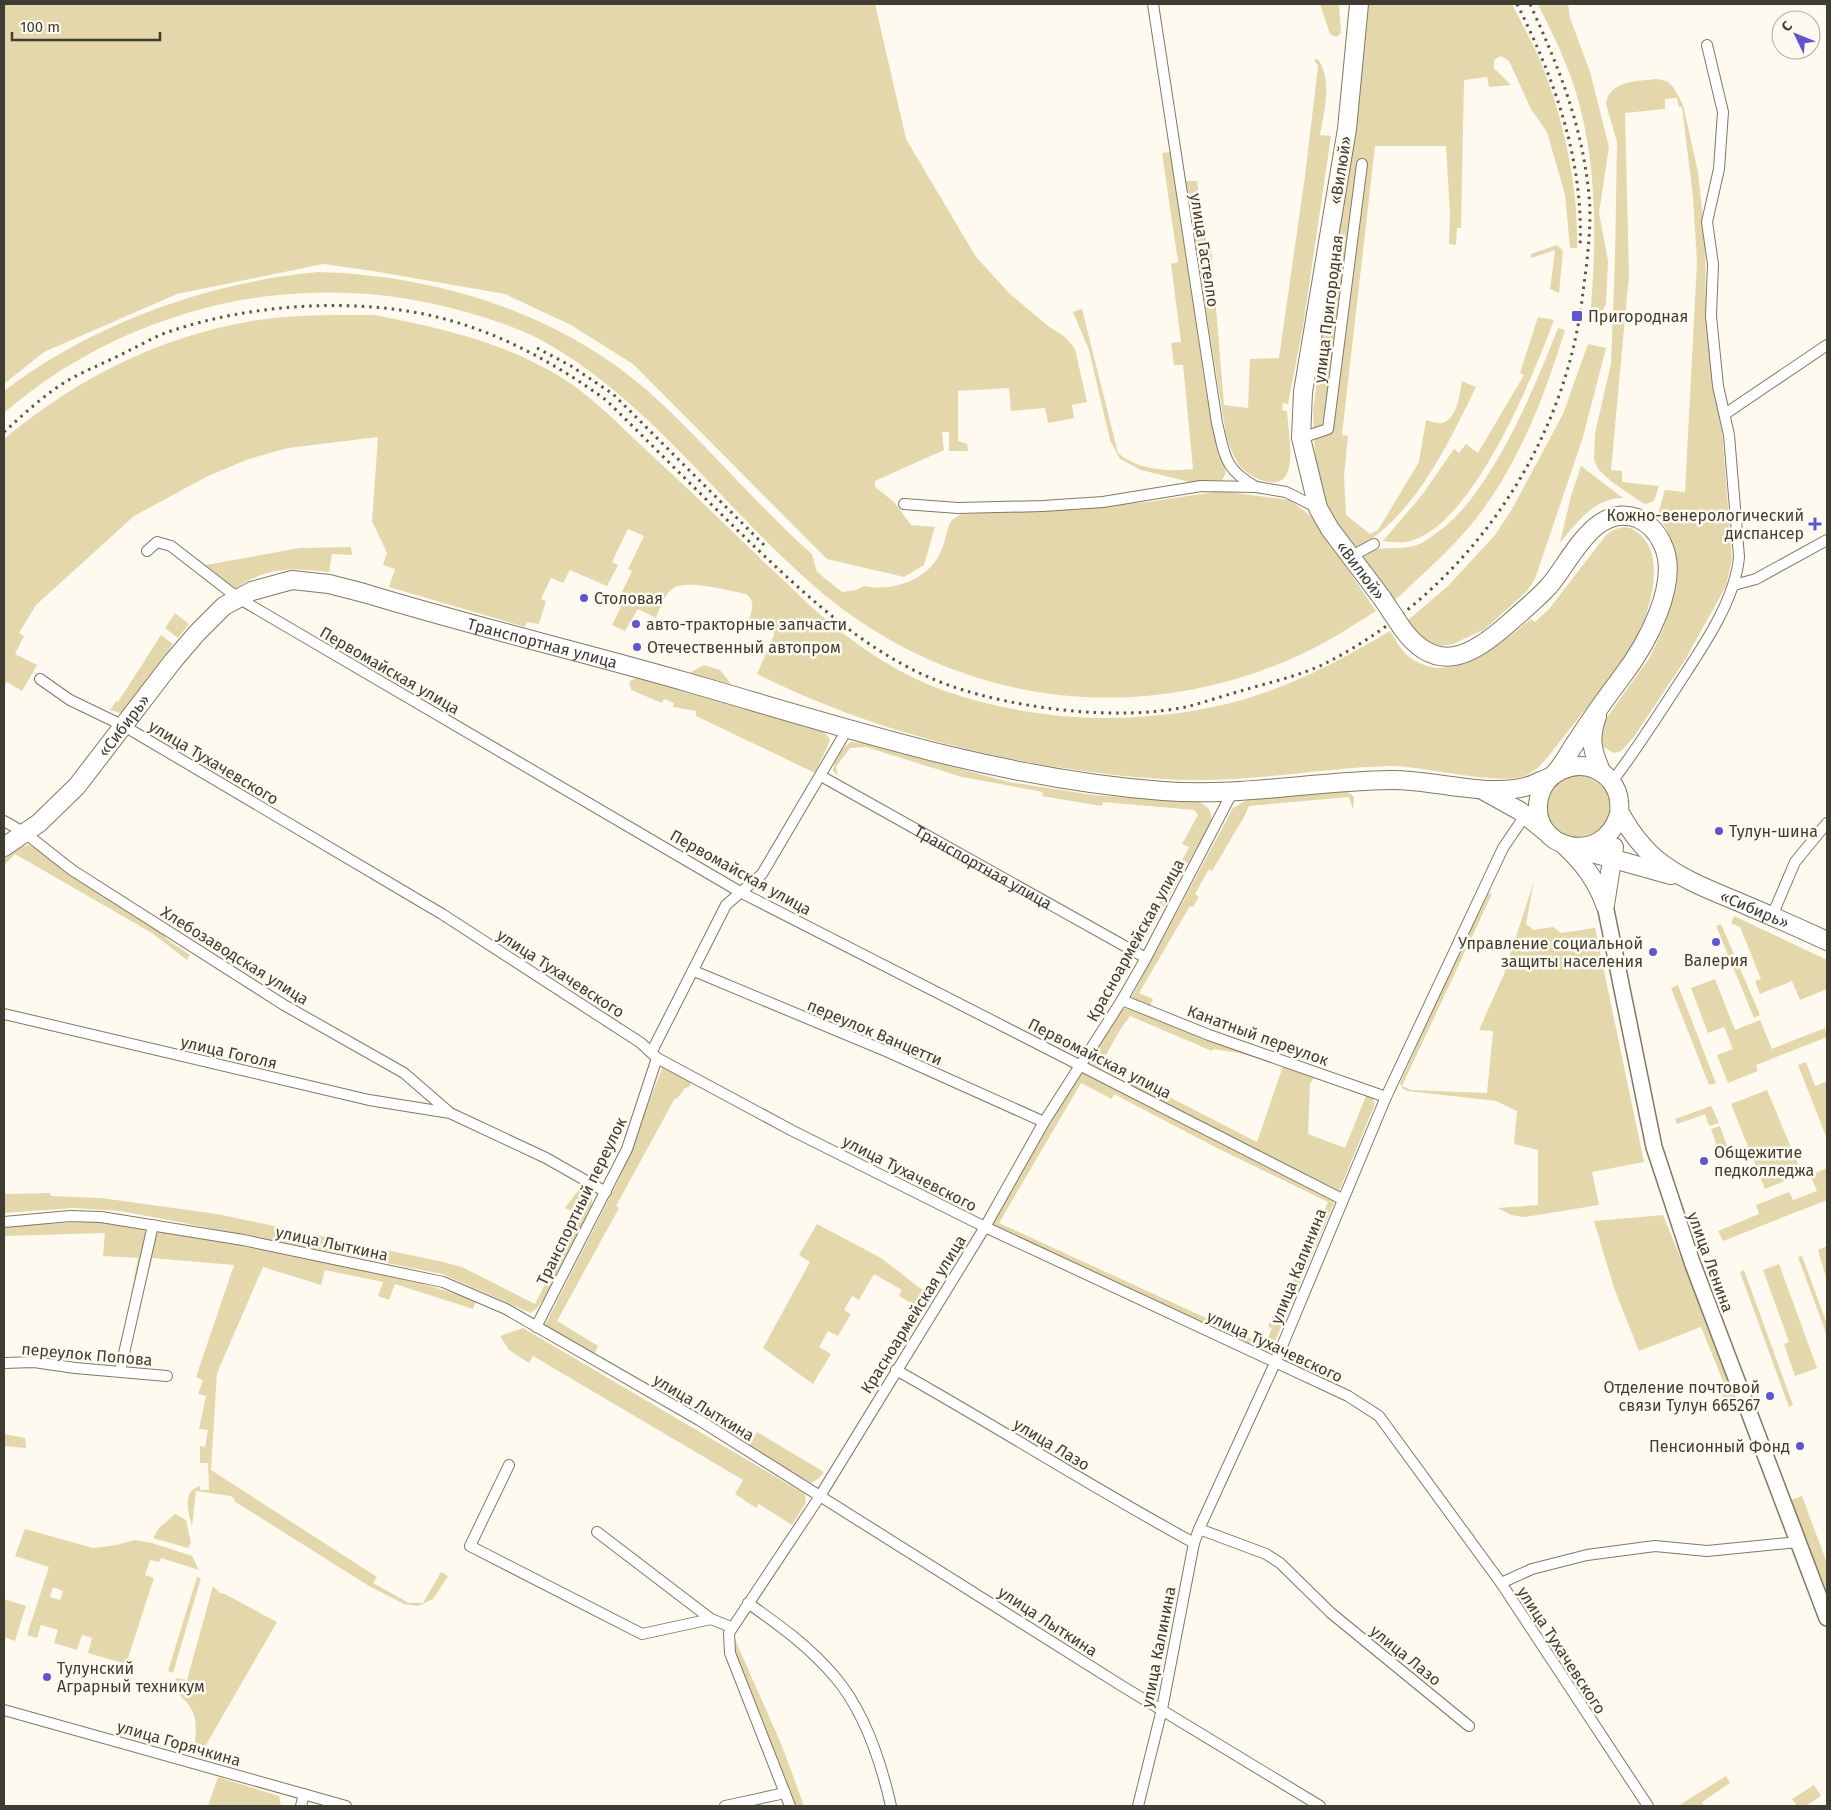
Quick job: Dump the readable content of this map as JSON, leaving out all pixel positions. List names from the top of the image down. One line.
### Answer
{"streets":{"highway":["«Вилюй»","Транспортная улица","«Сибирь»"],"main road":["улица Ленина"],"street":["улица Гастелло","улица Пригородная","Первомайская улица","улица Тухачевского","Красноармейская улица","Хлебозаводская улица","переулок Ванцетти","Канатный переулок","улица Гоголя","Транспортный переулок","улица Лыткина","улица Калинина","переулок Попова","улица Лазо","улица Горячкина"]},"crossings":[["«Вилюй»","улица Пригородная"],["Транспортная улица","Первомайская улица"],["Транспортная улица","«Сибирь»"],["Транспортная улица","Красноармейская улица"],["Транспортная улица","Транспортный переулок"],["Первомайская улица","«Сибирь»"],["Первомайская улица","Красноармейская улица"],["Первомайская улица","Транспортный переулок"],["Первомайская улица","улица Калинина"],["«Сибирь»","улица Тухачевского"],["«Сибирь»","Хлебозаводская улица"],["улица Тухачевского","Красноармейская улица"],["улица Тухачевского","Транспортный переулок"],["улица Тухачевского","улица Калинина"],["Красноармейская улица","переулок Ванцетти"],["Красноармейская улица","Канатный переулок"],["Красноармейская улица","улица Лыткина"],["Красноармейская улица","улица Лазо"],["Хлебозаводская улица","улица Гоголя"],["переулок Ванцетти","Транспортный переулок"],["Канатный переулок","улица Калинина"],["Транспортный переулок","улица Лыткина"],["улица Лыткина","улица Калинина"],["улица Калинина","улица Лазо"]],"places":{"transit":["Пригородная"],"health":["Кожно-венерологический диспансер"],"other":["Столовая","авто-тракторные запчасти","Отечественный автопром","Тулун-шина","Валерия","Управление социальной защиты населения","Общежитие педколледжа","Отделение почтовой связи Тулун 665267","Пенсионный Фонд","Тулунский Аграрный техникум"]},"scale_bar":"100 m","north":"top left"}
